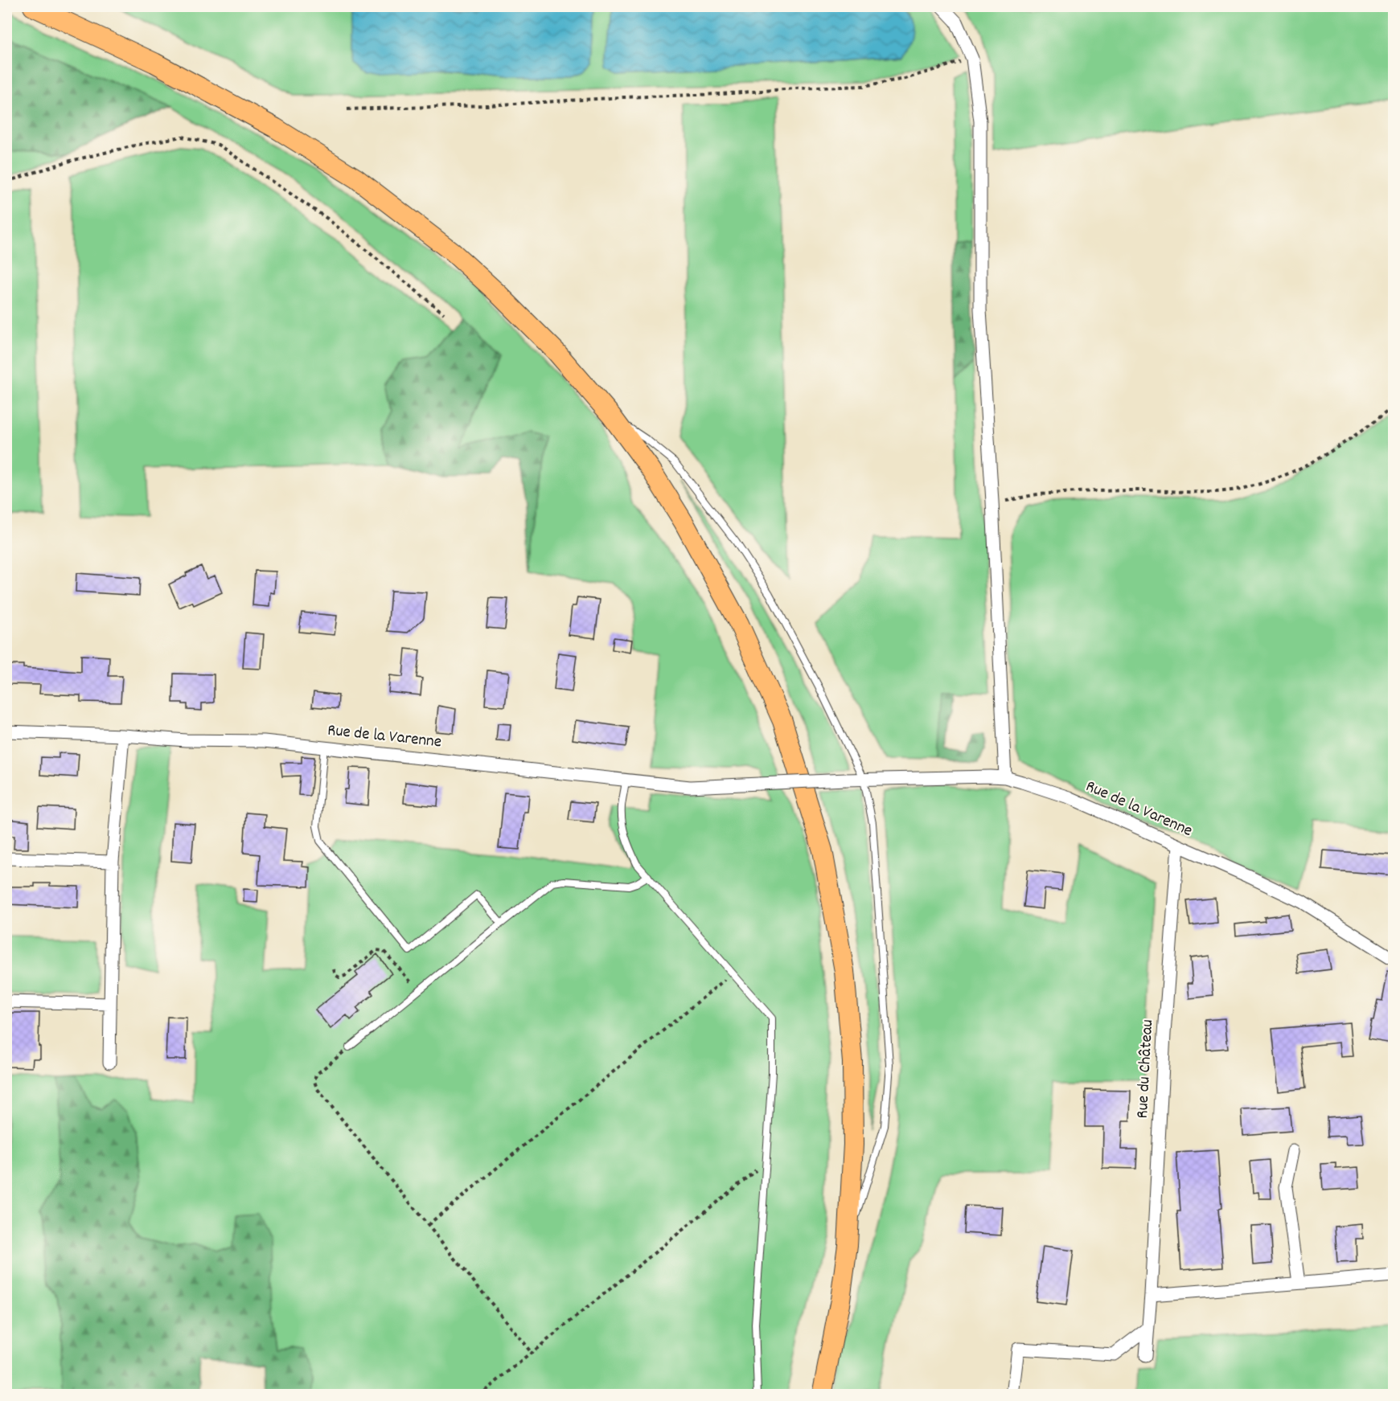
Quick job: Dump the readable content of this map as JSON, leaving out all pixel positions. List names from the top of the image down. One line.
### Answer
{"streets":{"street":["Rue de la Varenne","Rue du Château"]},"crossings":[["Rue de la Varenne","Rue du Château"]]}
